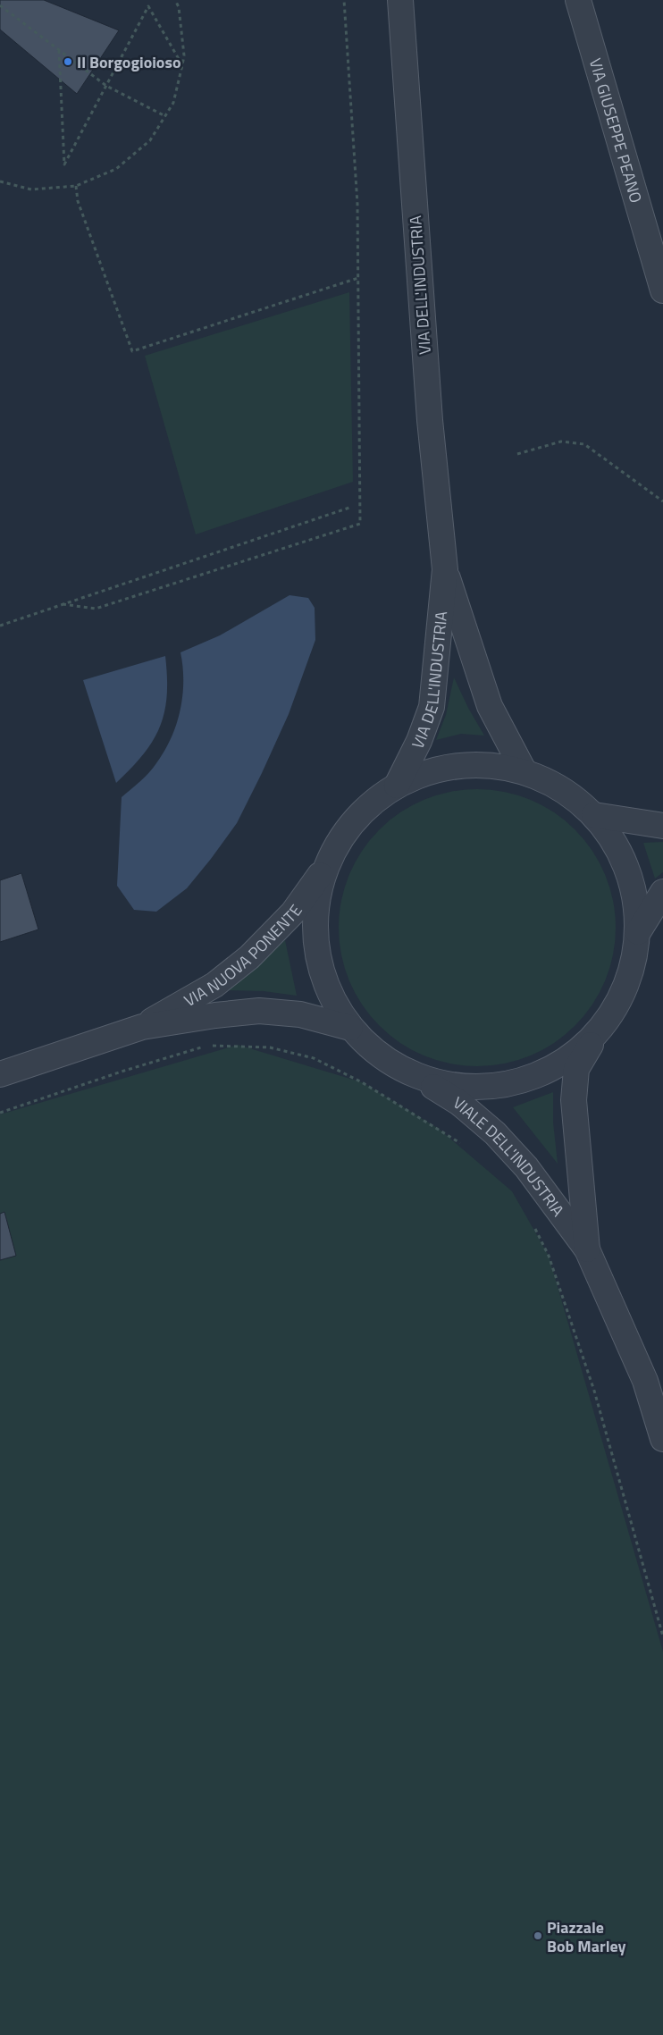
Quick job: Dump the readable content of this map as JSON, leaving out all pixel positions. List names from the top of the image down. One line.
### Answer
{"streets":{"street":["VIA GIUSEPPE PEANO","VIA DELL'INDUSTRIA","VIA NUOVA PONENTE","VIALE DELL'INDUSTRIA"]},"places":["Il Borgogioioso","Piazzale Bob Marley"]}
